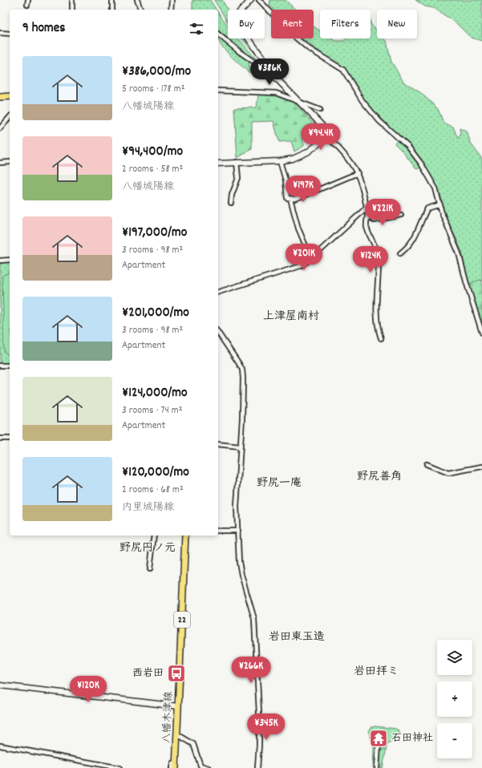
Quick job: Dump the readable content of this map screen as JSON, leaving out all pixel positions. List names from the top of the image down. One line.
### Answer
{"streets":{"main road":["22","八幡木津線"]},"districts":["上津屋南村","野尻善角","野尻一庵","野尻円ノ元","岩田東玉造","岩田拝ミ"],"places":{"bus stop":["西岩田"],"temple":["石田神社"]},"page":{"chip":["Buy","Rent","Filters","New"],"heading":"9 homes","list":[{"name":"¥386,000/mo","note":"5 rooms · 178 m² · 八幡城陽線"},{"name":"¥94,400/mo","note":"2 rooms · 58 m² · 八幡城陽線"},{"name":"¥197,000/mo","note":"3 rooms · 98 m² · Apartment"},{"name":"¥201,000/mo","note":"3 rooms · 98 m² · Apartment"},{"name":"¥124,000/mo","note":"3 rooms · 74 m² · Apartment"},{"name":"¥120,000/mo","note":"2 rooms · 68 m² · 内里城陽線"}],"price":["¥386K","¥94.4K","¥197K","¥221K","¥201K","¥124K","¥266K","¥120K","¥345K"],"map_buttons":["+","−"]}}
